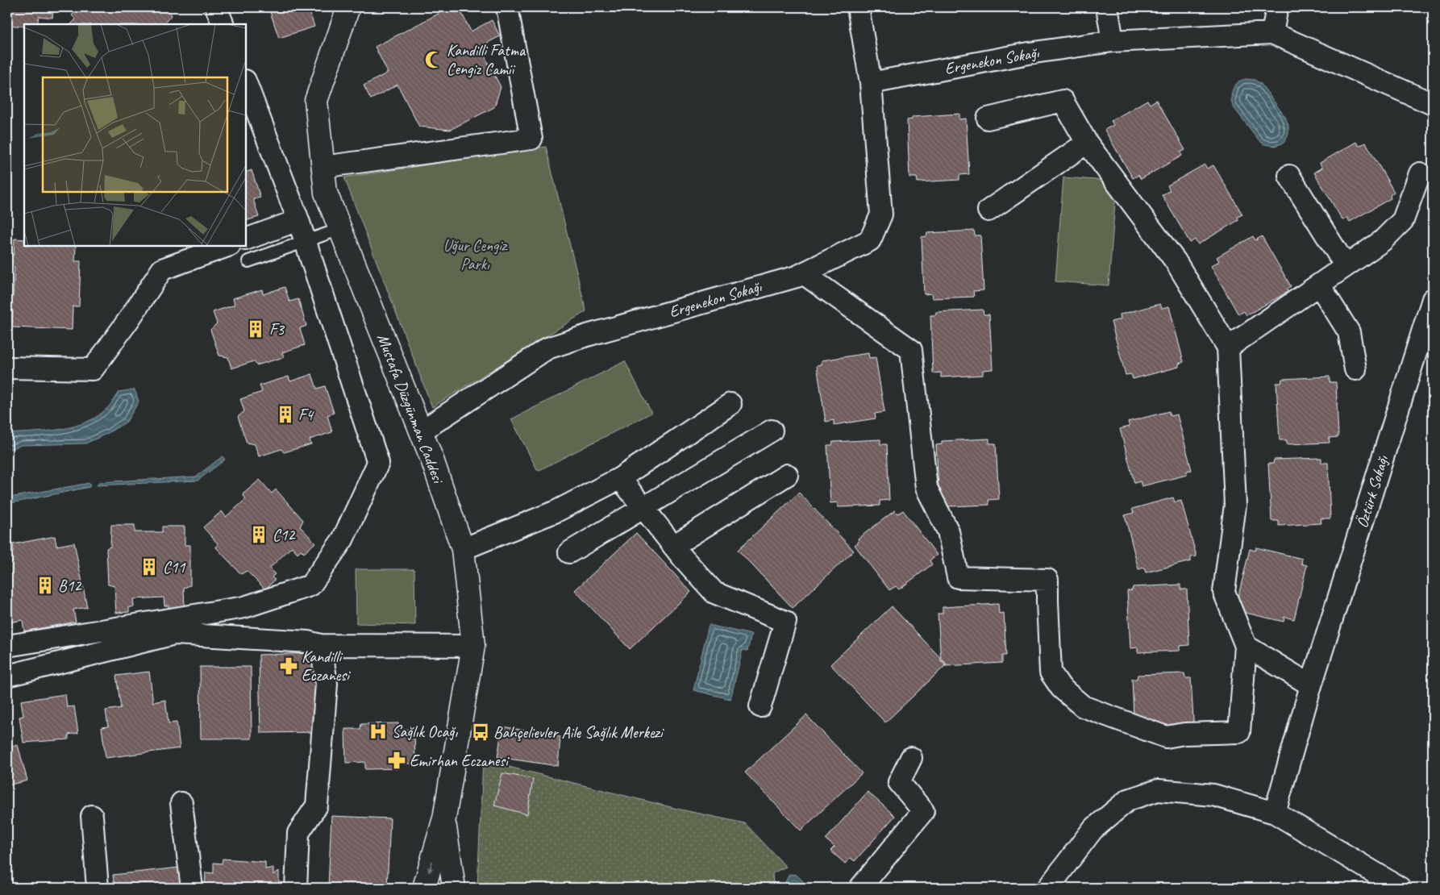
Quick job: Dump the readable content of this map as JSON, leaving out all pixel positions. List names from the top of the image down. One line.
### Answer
{"streets":{"street":["Ergenekon Sokağı","Mustafa Düzgünman Caddesi","Öztürk Sokağı"]},"crossings":[["Ergenekon Sokağı","Mustafa Düzgünman Caddesi"]],"parks":["Uğur Cengiz Parkı"],"places":{"mosque":["Kandilli Fatma Cengiz Camii"],"building":["F3","F4","C12","C11","B12"],"pharmacy":["Kandilli Eczanesi","Emirhan Eczanesi"],"hospital":["Sağlık Ocağı"],"bus stop":["Bahçelievler Aile Sağlık Merkezi"]}}
